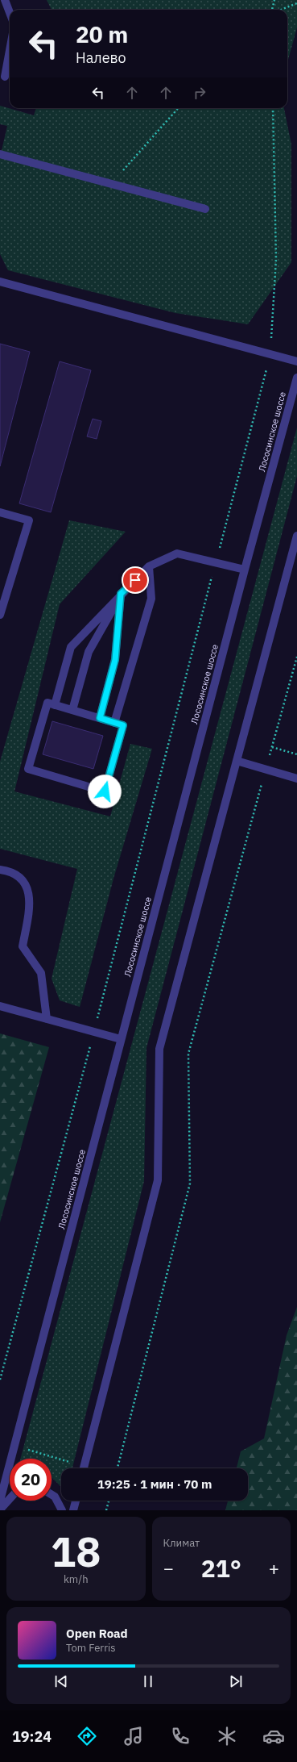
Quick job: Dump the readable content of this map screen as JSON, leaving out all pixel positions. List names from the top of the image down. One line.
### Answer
{"streets":{"street":["Лососинское шоссе"]},"page":{"turn":["20 m","Налево"],"limit":"20","trip":"19:25 · 1 мин · 70 m","tile":[["18","km/h"],"Климат"],"heat":["−","21°","+"],"song":["Open Road","Tom Ferris"],"tabs":"19:24"}}
